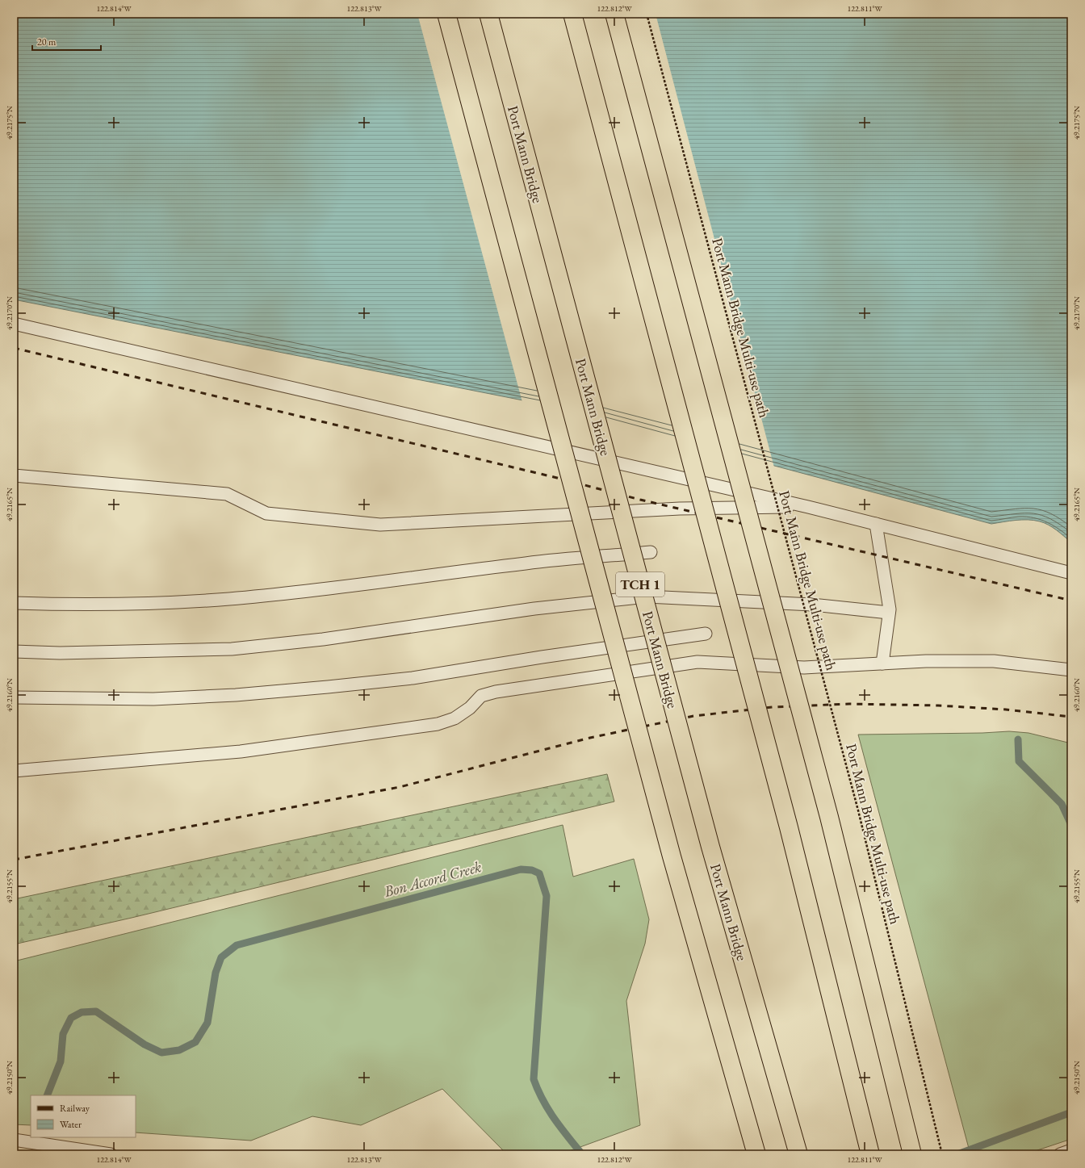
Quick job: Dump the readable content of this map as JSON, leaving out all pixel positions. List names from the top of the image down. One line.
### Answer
{"streets":{"highway":["Port Mann Bridge","TCH 1"],"path":["Port Mann Bridge Multi-use path"]},"water":["Bon Accord Creek"],"legend":["Railway","Water"],"scale_bar":"20 m","coordinates":["122.814°W","122.813°W","122.812°W","122.811°W","49.2175°N","49.2170°N","49.2165°N","49.2160°N","49.2155°N","49.2150°N"]}
